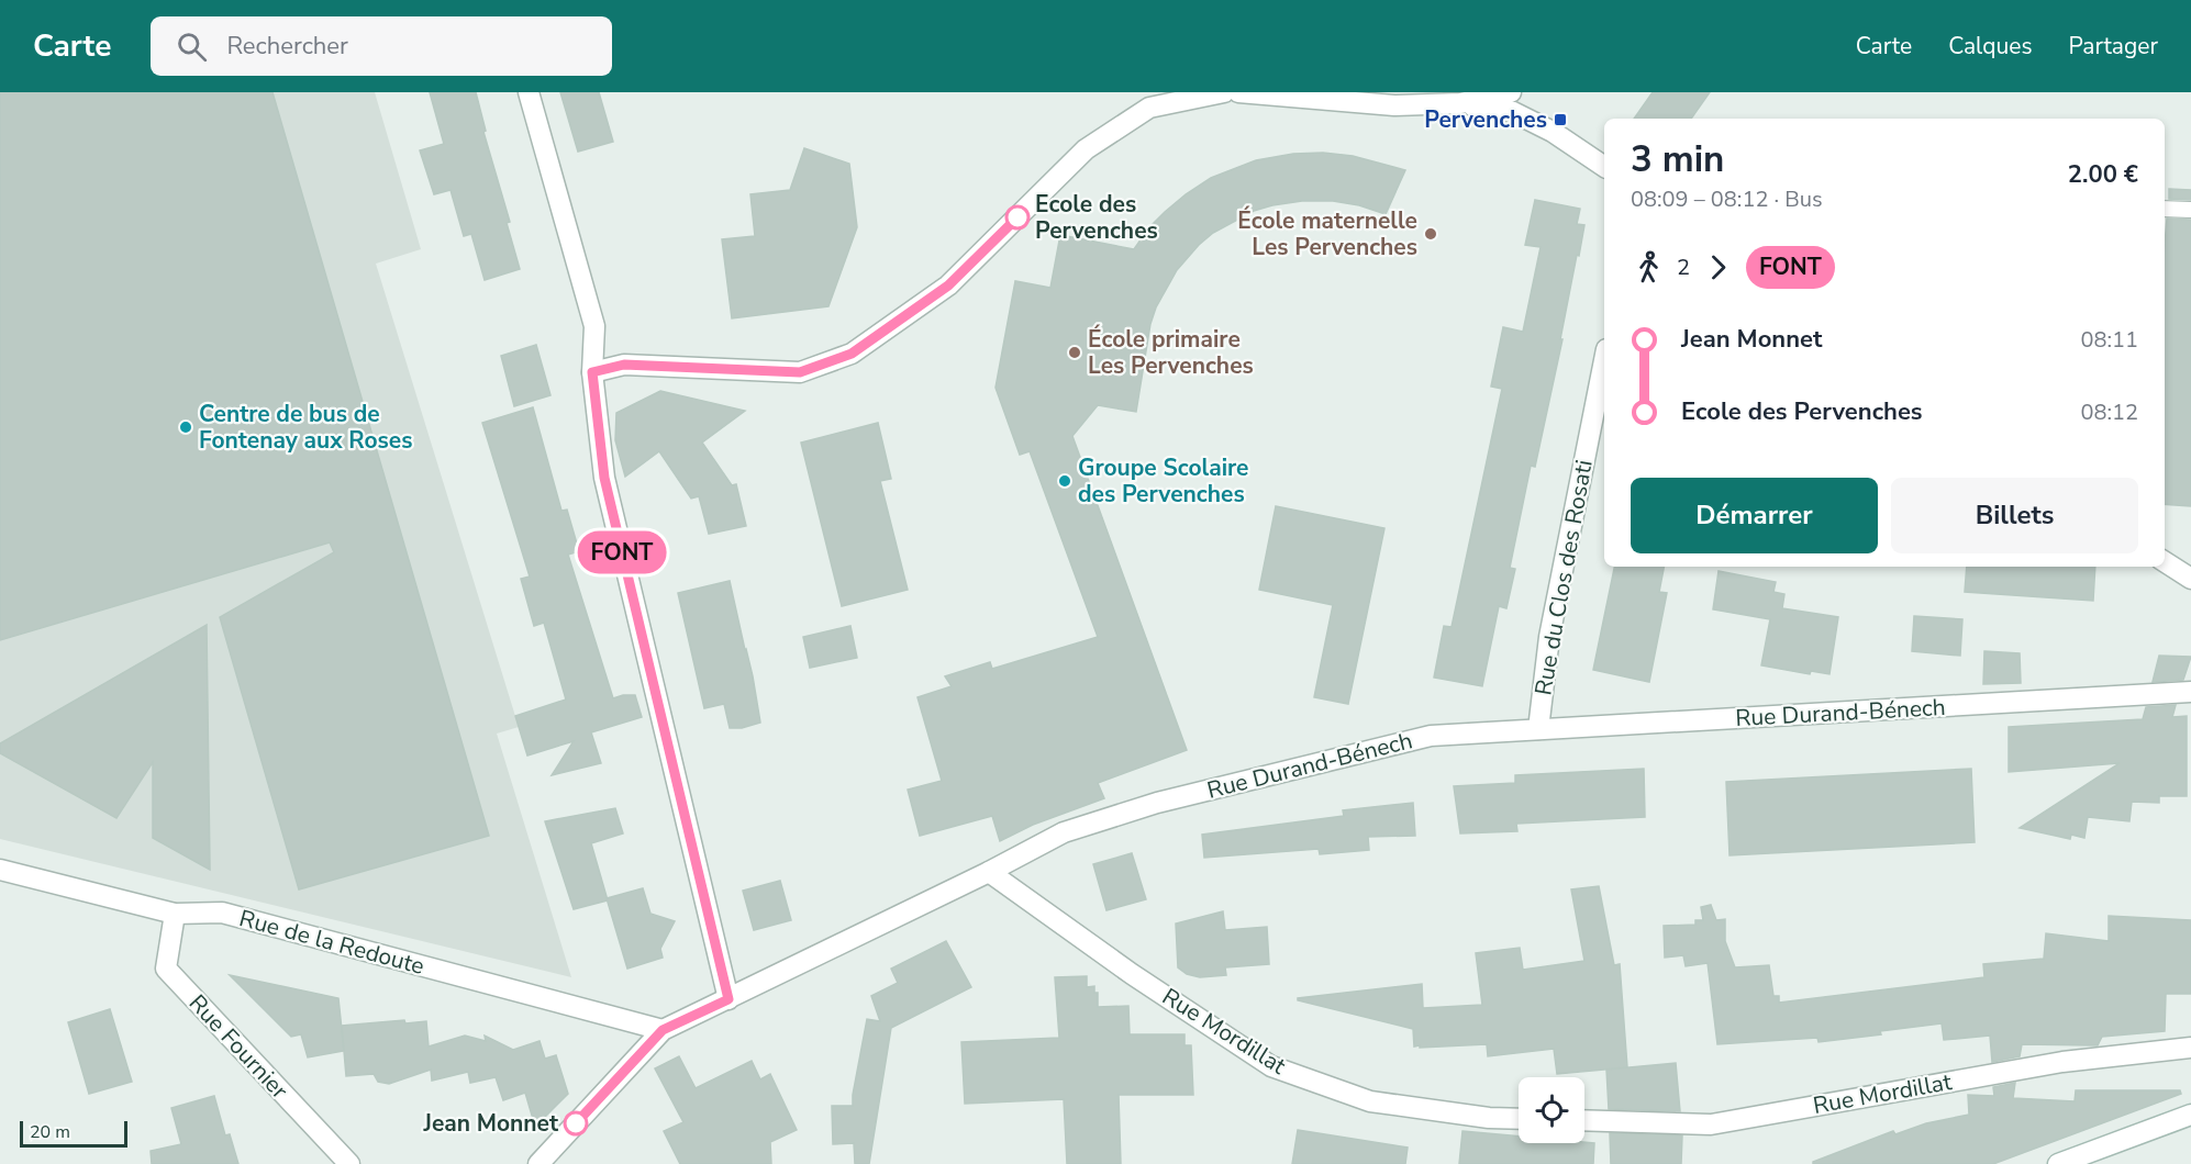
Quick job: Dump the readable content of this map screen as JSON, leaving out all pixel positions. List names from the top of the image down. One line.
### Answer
{"streets":{"street":["Rue du Clos des Rosati","Rue Durand-Bénech","Rue de la Redoute","Rue Mordillat","Rue Fournier"]},"crossings":[["Rue du Clos des Rosati","Rue Durand-Bénech"],["Rue Durand-Bénech","Rue de la Redoute"],["Rue Durand-Bénech","Rue Mordillat"],["Rue de la Redoute","Rue Fournier"]],"places":{"transit":["Pervenches"],"other":["Ecole des Pervenches","École maternelle Les Pervenches","École primaire Les Pervenches","Centre de bus de Fontenay aux Roses","Groupe Scolaire des Pervenches","Jean Monnet"]},"lines":["bus line FONT"],"scale_bar":"20 m","page":{"header":"Carte","search":"Rechercher","nav":["Carte","Calques","Partager"],"on_map":"FONT","heading":["3 min","08:09 – 08:12 · Bus","2.00 €"],"legs":["2","FONT"],"list":[{"name":"Jean Monnet","value":"08:11"},{"name":"Ecole des Pervenches","value":"08:12"}],"buttons":["Démarrer","Billets"],"scale":"20 m"}}
